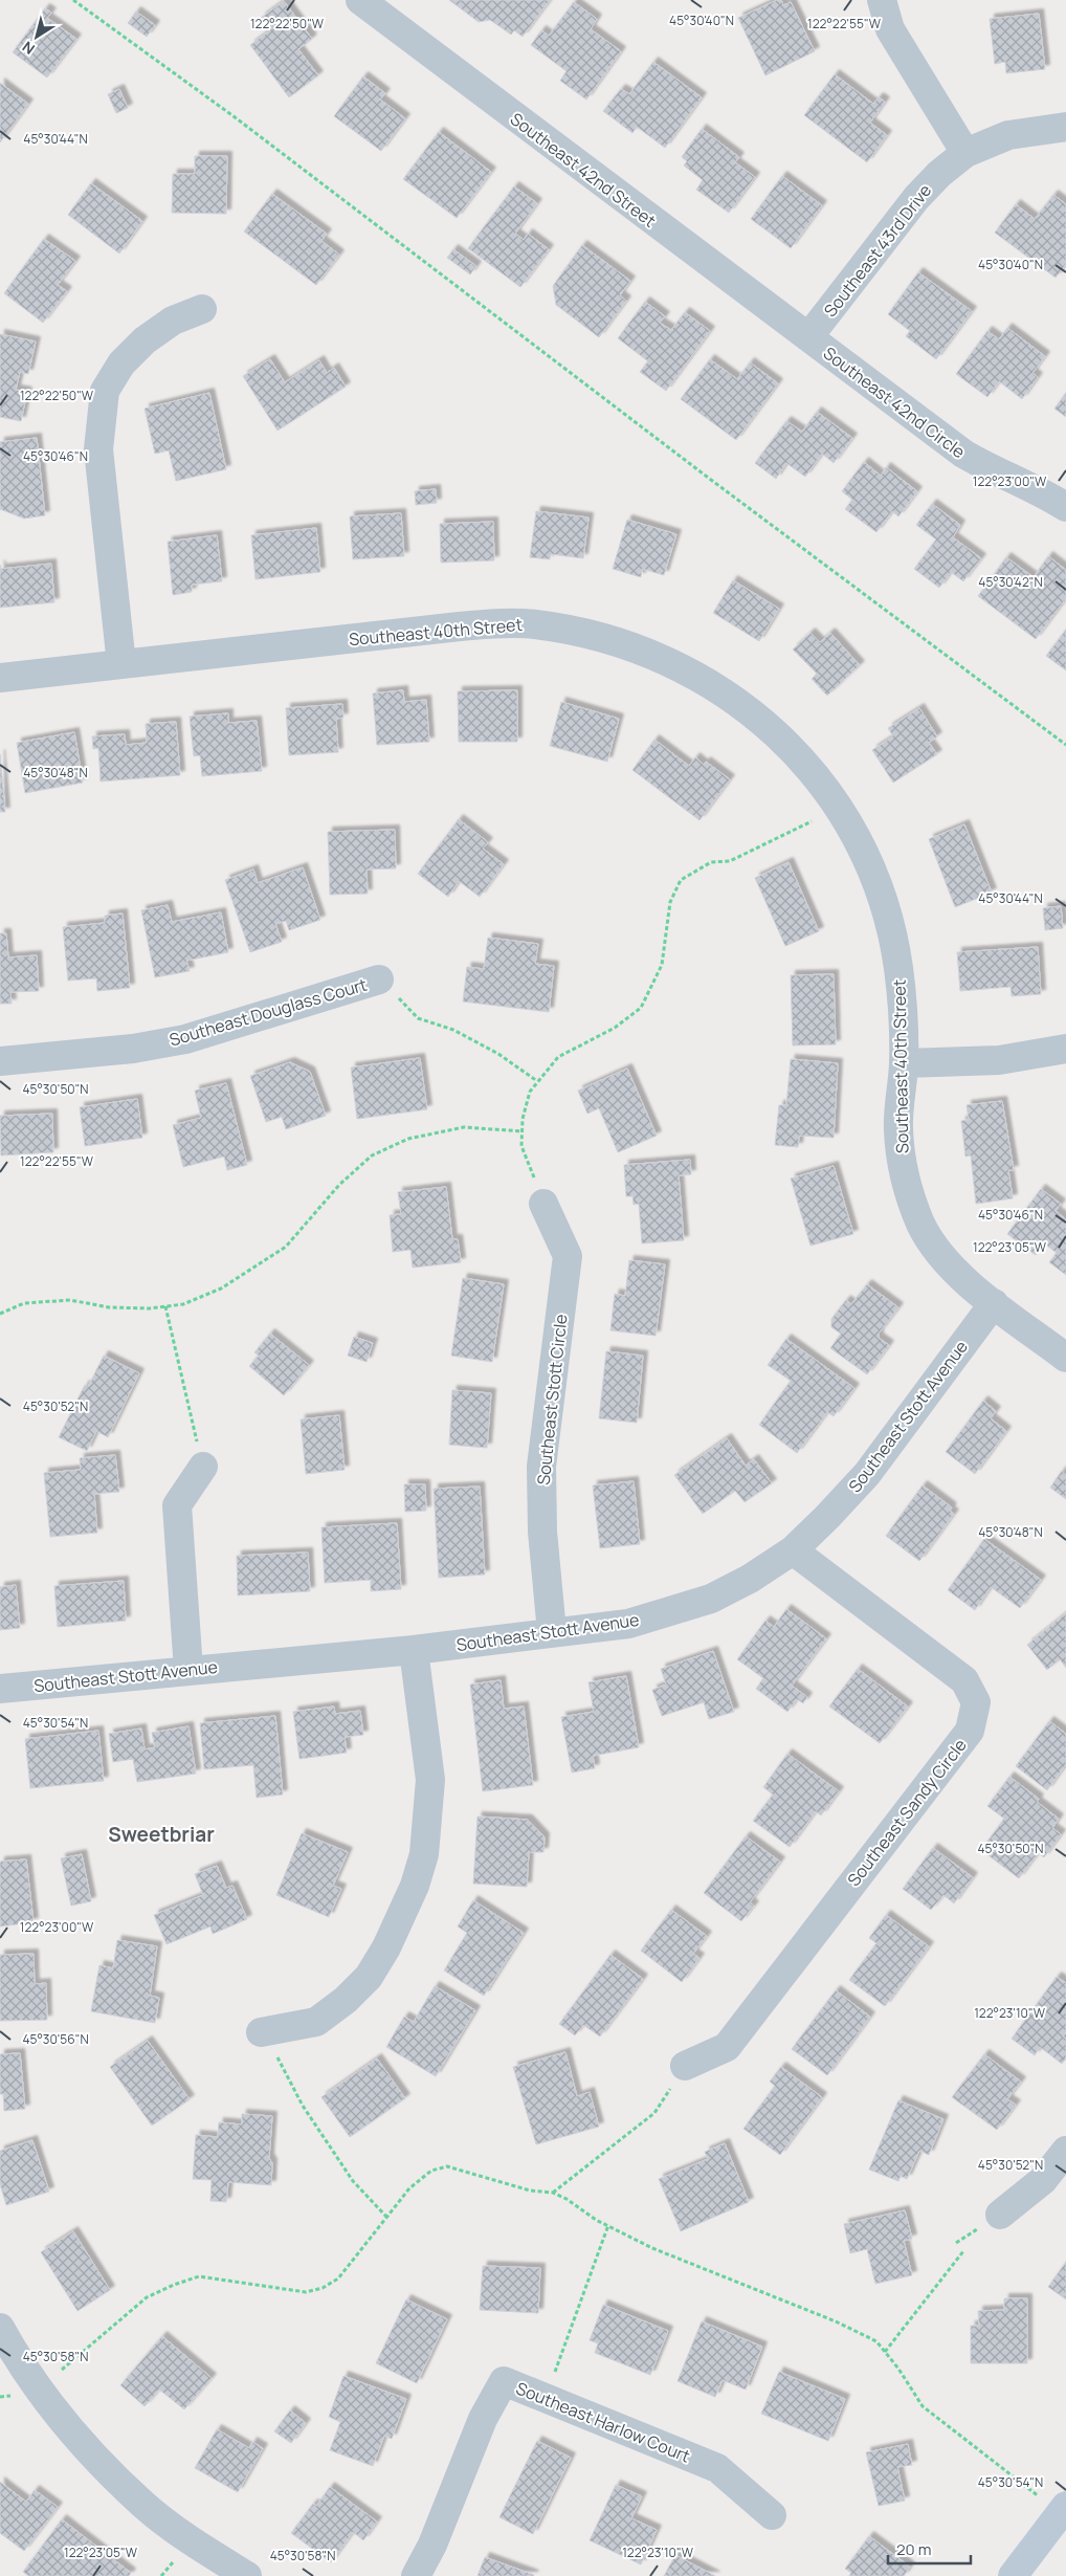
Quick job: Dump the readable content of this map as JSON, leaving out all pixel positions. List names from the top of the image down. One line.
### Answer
{"streets":{"street":["Southeast 42nd Street","Southeast 43rd Drive","Southeast 42nd Circle","Southeast 40th Street","Southeast Douglass Court","Southeast Stott Circle","Southeast Stott Avenue","Southeast Sandy Circle","Southeast Harlow Court"]},"crossings":[["Southeast 42nd Street","Southeast 43rd Drive"],["Southeast 42nd Street","Southeast 42nd Circle"],["Southeast 43rd Drive","Southeast 42nd Circle"],["Southeast 40th Street","Southeast Stott Avenue"],["Southeast Stott Circle","Southeast Stott Avenue"],["Southeast Stott Avenue","Southeast Sandy Circle"]],"districts":["Sweetbriar"],"scale_bar":"20 m","north":"bottom left","coordinates":["45°30'40\"N","122°22'50\"W","122°22'55\"W","45°30'44\"N","45°30'46\"N","122°23'00\"W","45°30'42\"N","45°30'48\"N","45°30'50\"N","122°23'05\"W","45°30'52\"N","45°30'54\"N","122°23'10\"W","45°30'56\"N","45°30'58\"N"]}
